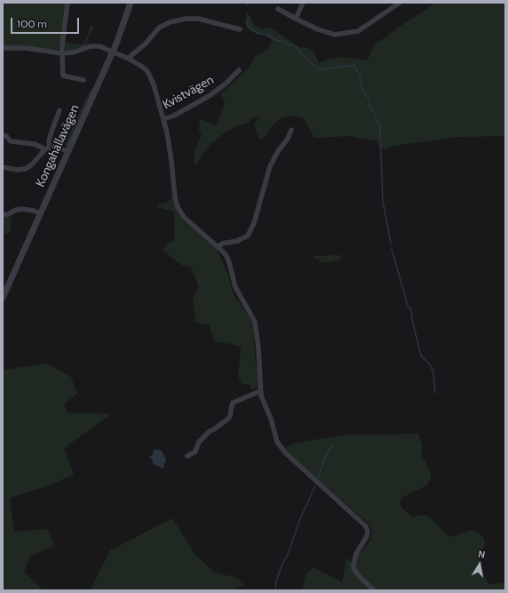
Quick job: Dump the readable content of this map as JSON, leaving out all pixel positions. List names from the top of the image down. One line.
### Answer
{"streets":{"street":["Kvistvägen","Kongahällavägen"]},"scale_bar":"100 m","north":"top"}
